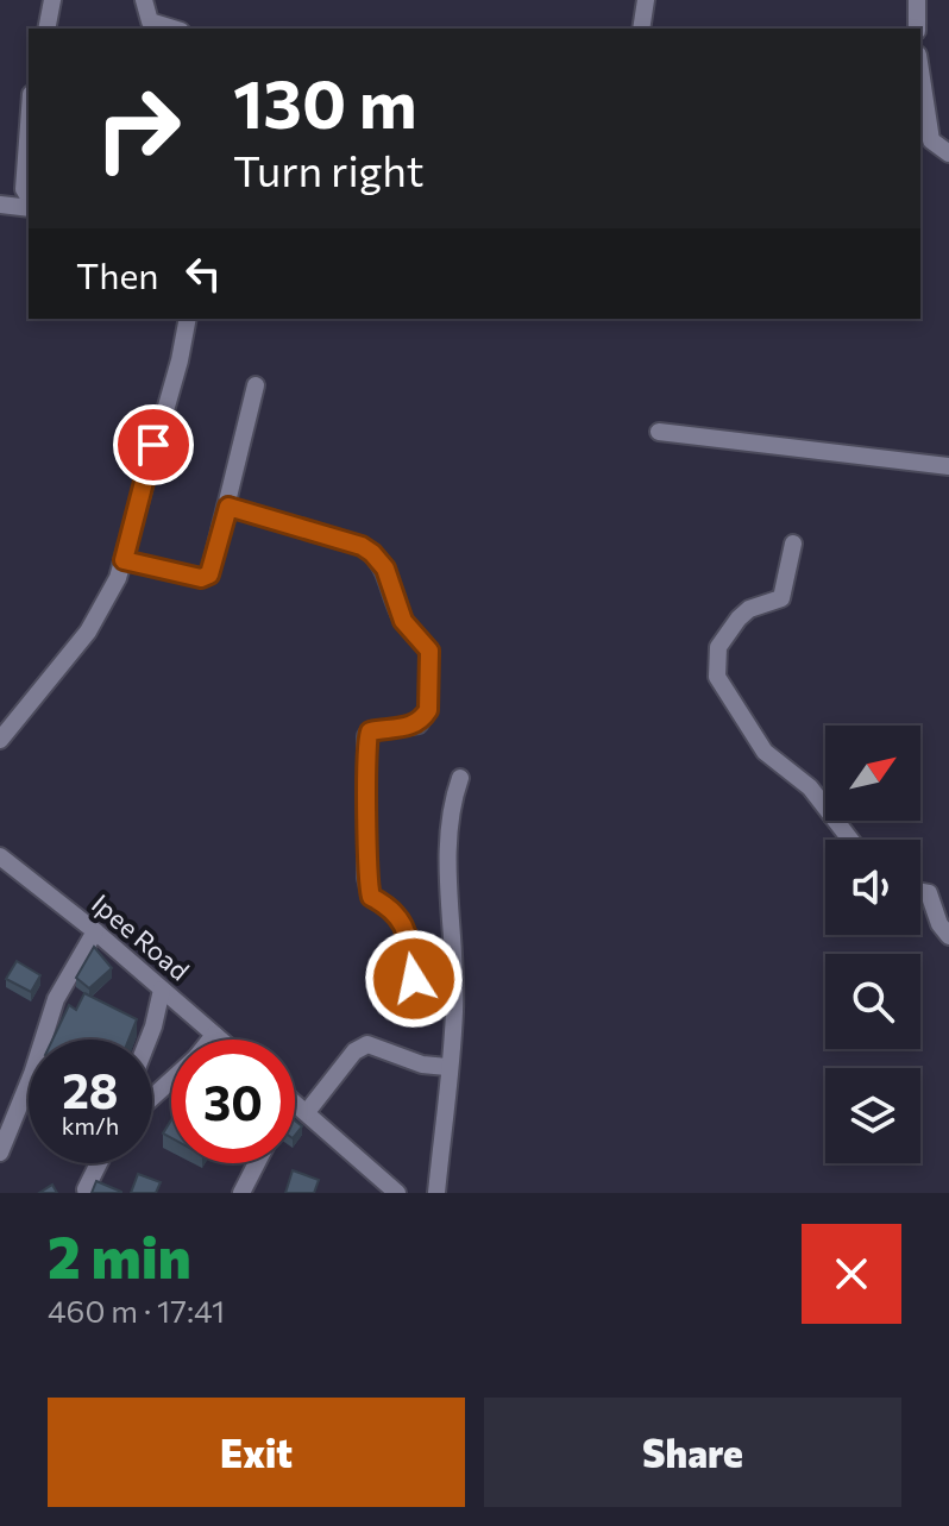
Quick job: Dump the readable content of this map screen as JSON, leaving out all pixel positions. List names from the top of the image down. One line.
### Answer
{"streets":{"street":["Ipee Road"]},"north":"top right","page":{"turn":["130 m","Turn right"],"then":"Then","speed":"28 km/h","limit":"30","heading":["2 min","460 m · 17:41"],"buttons":["Exit","Share"]}}
